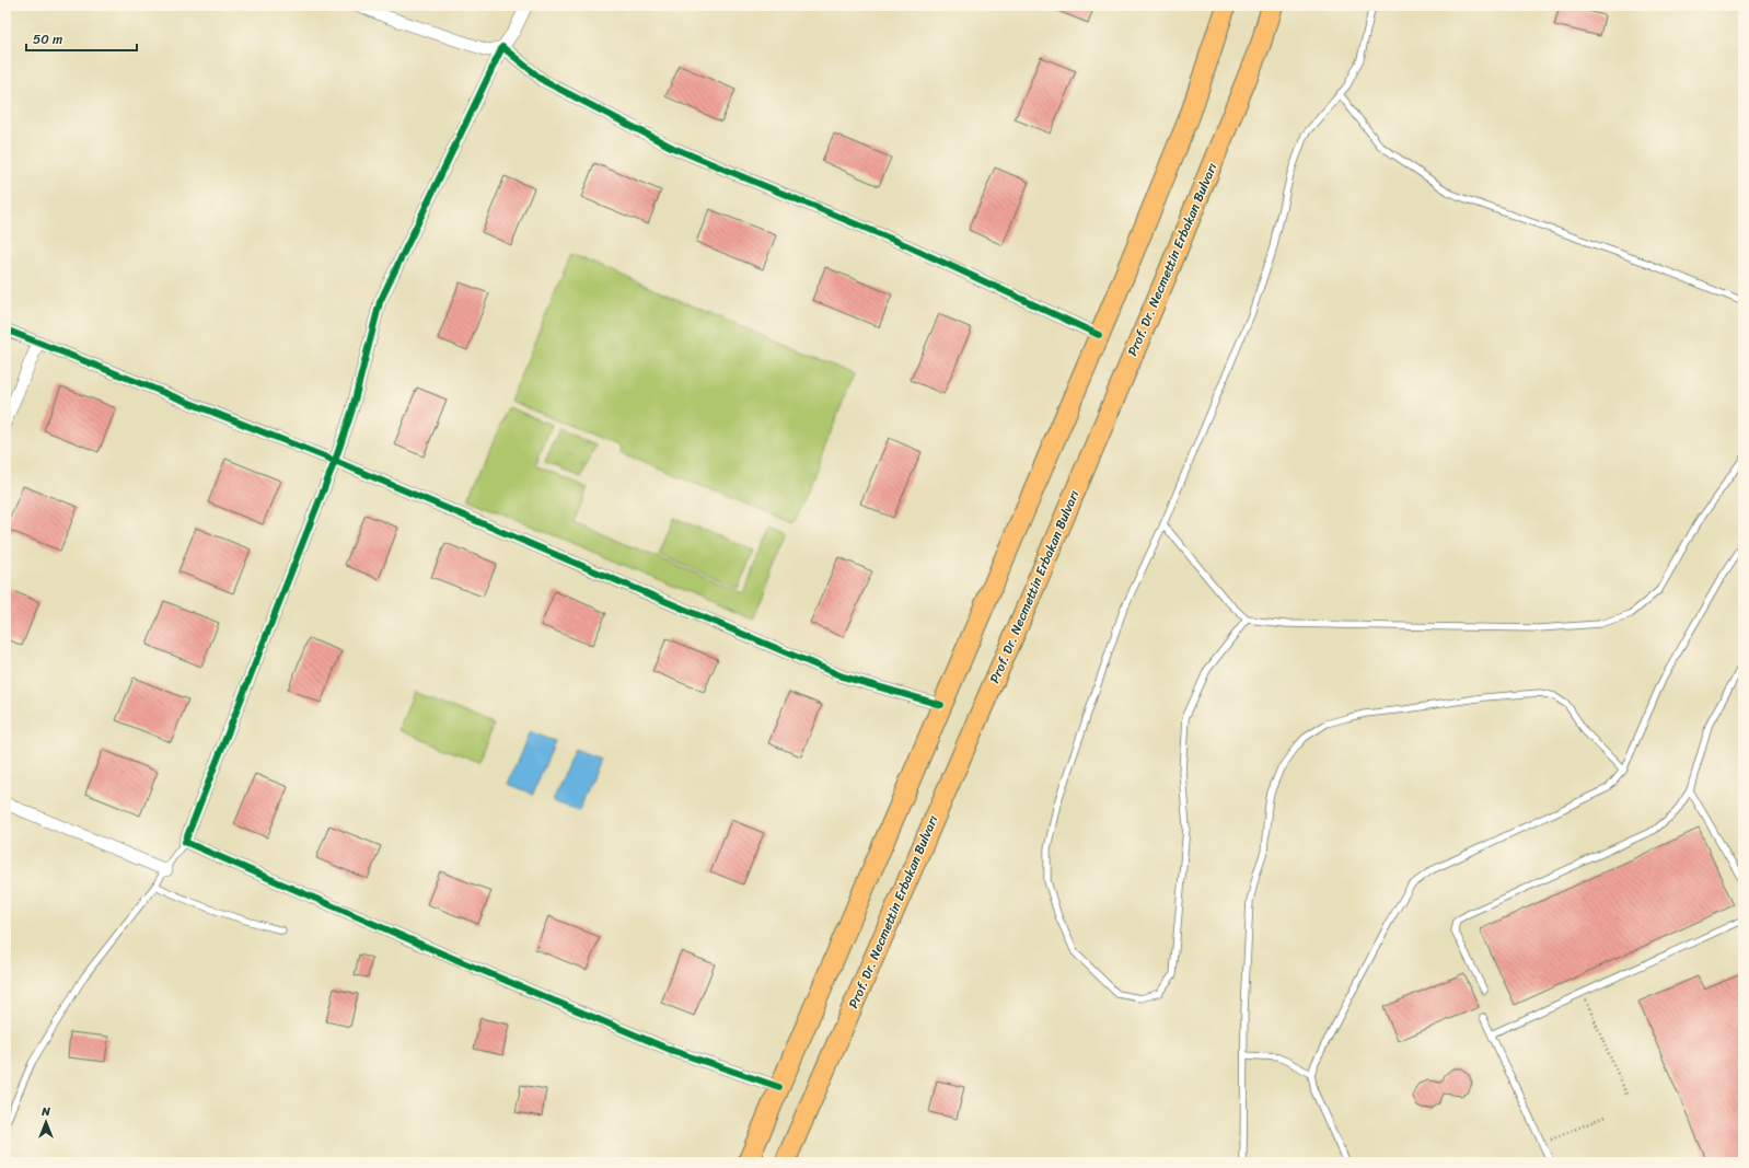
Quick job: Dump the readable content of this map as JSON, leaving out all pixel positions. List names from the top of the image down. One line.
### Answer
{"streets":{"main road":["Prof. Dr. Necmettin Erbakan Bulvarı"]},"scale_bar":"50 m","north":"top"}
